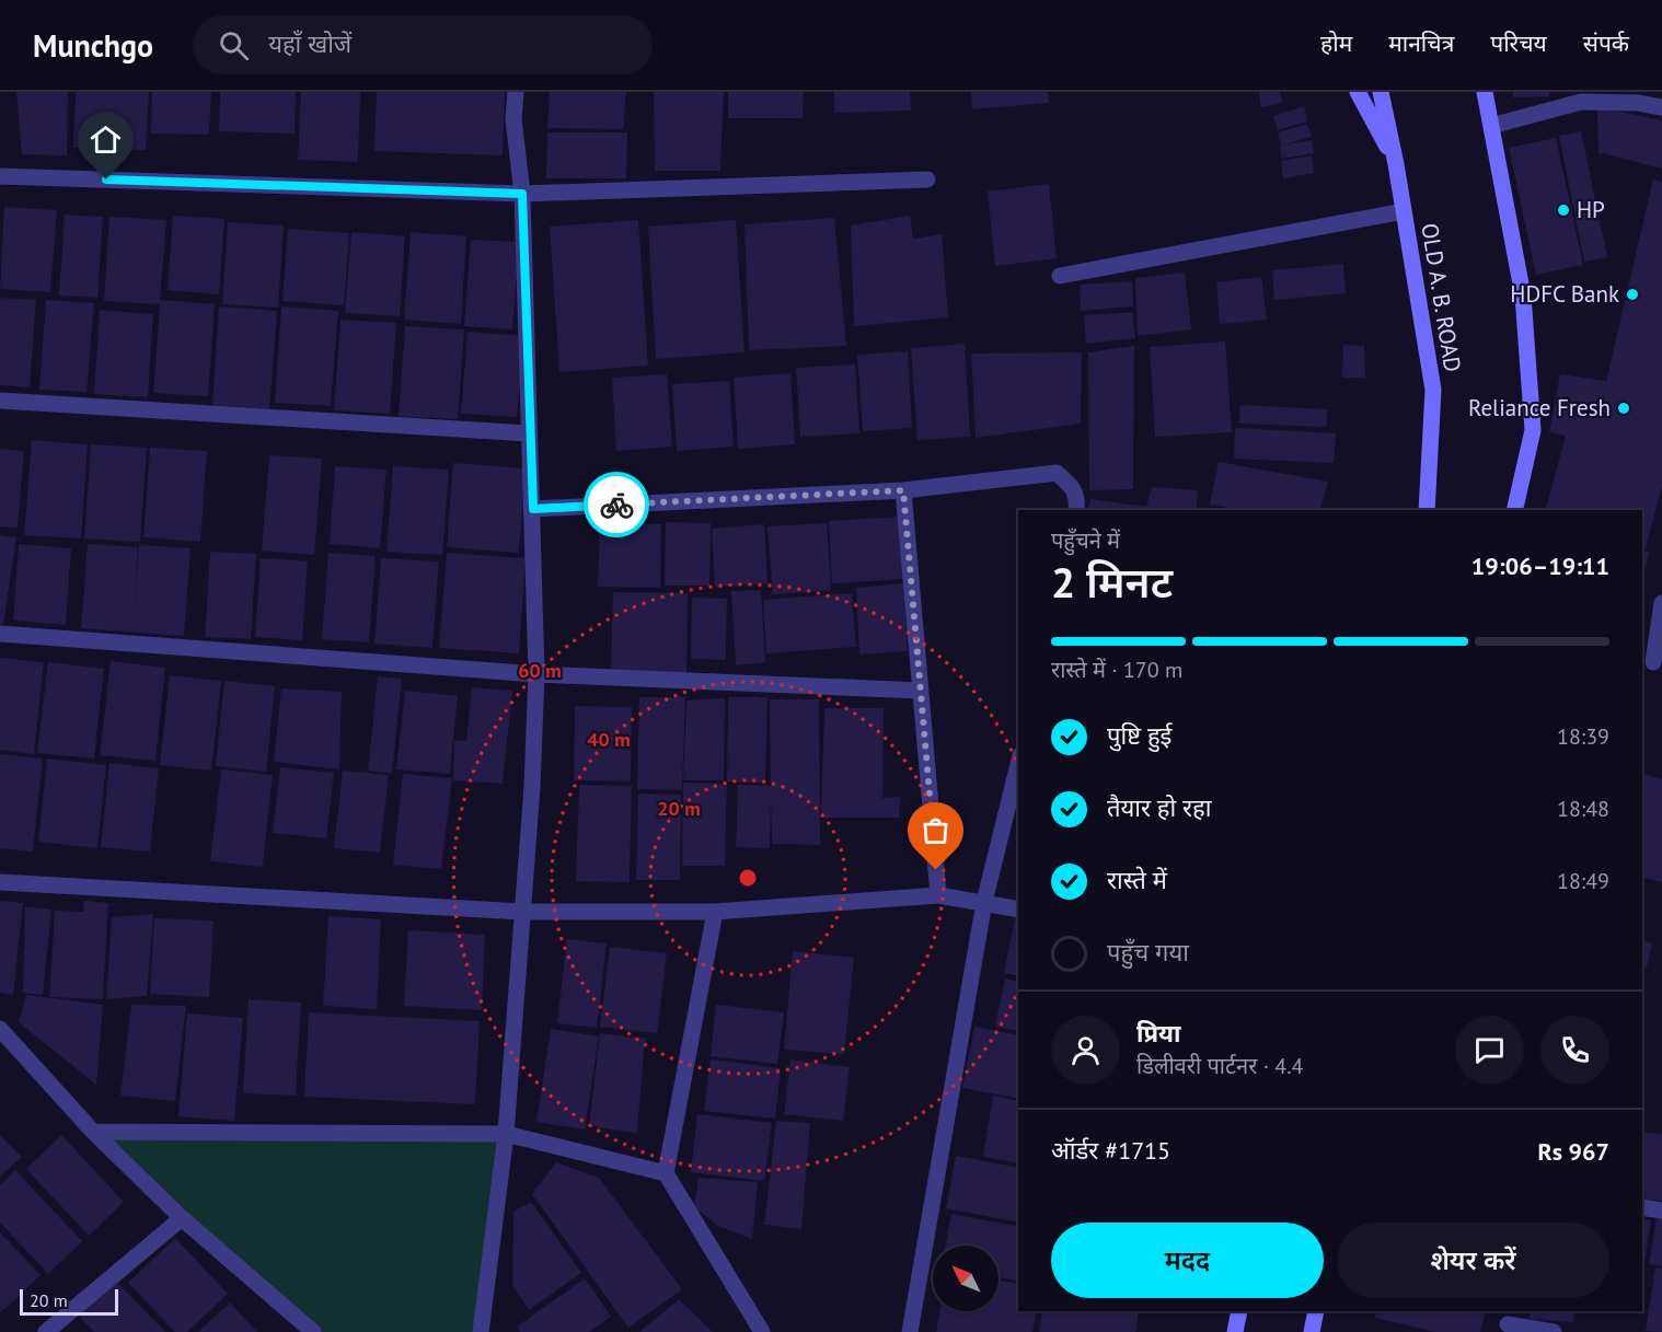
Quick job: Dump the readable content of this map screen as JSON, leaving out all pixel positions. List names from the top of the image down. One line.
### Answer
{"streets":{"main road":["OLD A. B. ROAD"]},"places":["HP","HDFC Bank","Reliance Fresh"],"scale_bar":"20 m","north":"top left","page":{"header":"Munchgo","search":"यहाँ खोजें","nav":["होम","मानचित्र","परिचय","संपर्क"],"heading":["2 मिनट","पहुँचने में","19:06–19:11"],"panel":["प्रिया","डिलीवरी पार्टनर · 4.4","ऑर्डर #1715","Rs 967"],"bar":"रास्ते में · 170 m","list":[["पुष्टि हुई","18:39"],["तैयार हो रहा","18:48"],["रास्ते में","18:49"],"पहुँच गया"],"buttons":["मदद","शेयर करें"],"scale":"20 m"},"rings":["60 m","40 m","20 m"]}
